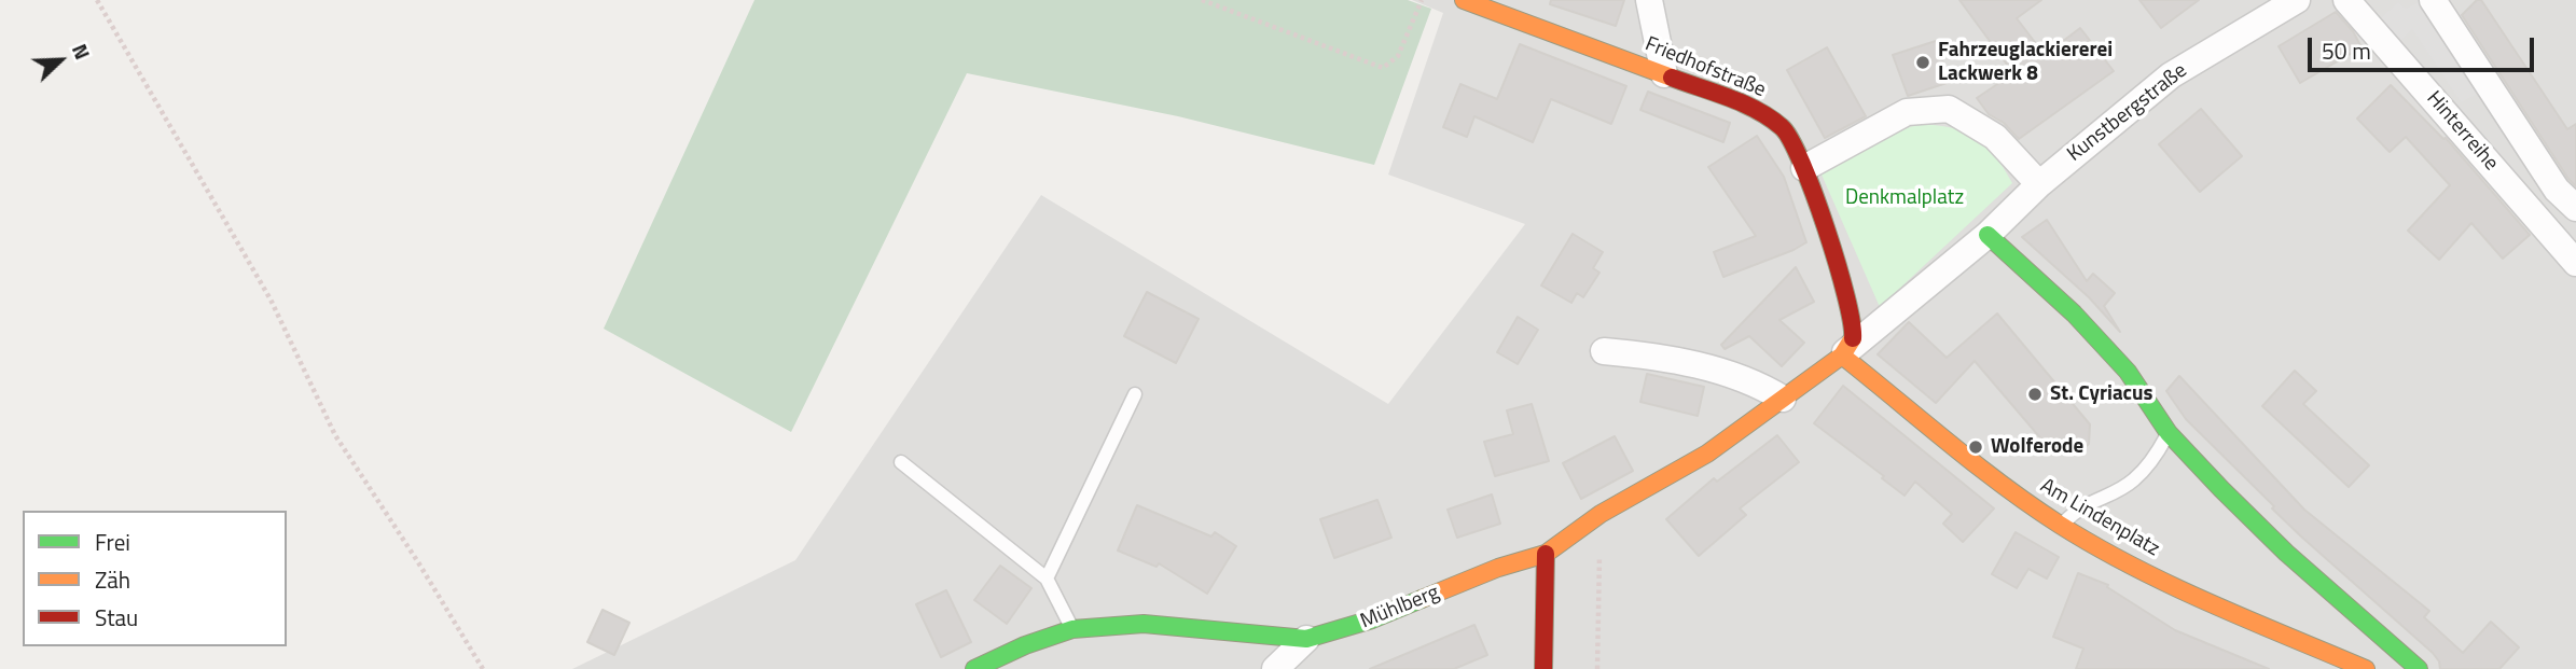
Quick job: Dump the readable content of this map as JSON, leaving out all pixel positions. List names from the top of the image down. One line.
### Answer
{"streets":{"street":["Friedhofstraße","Kunstbergstraße","Hinterreihe","Am Lindenplatz","Mühlberg"]},"crossings":[["Friedhofstraße","Kunstbergstraße"],["Friedhofstraße","Am Lindenplatz"],["Friedhofstraße","Mühlberg"],["Kunstbergstraße","Am Lindenplatz"],["Kunstbergstraße","Mühlberg"],["Am Lindenplatz","Mühlberg"]],"parks":["Denkmalplatz"],"places":["Fahrzeuglackiererei Lackwerk 8","St. Cyriacus","Wolferode"],"legend":["Frei","Zäh","Stau"],"scale_bar":"50 m","north":"top right"}
